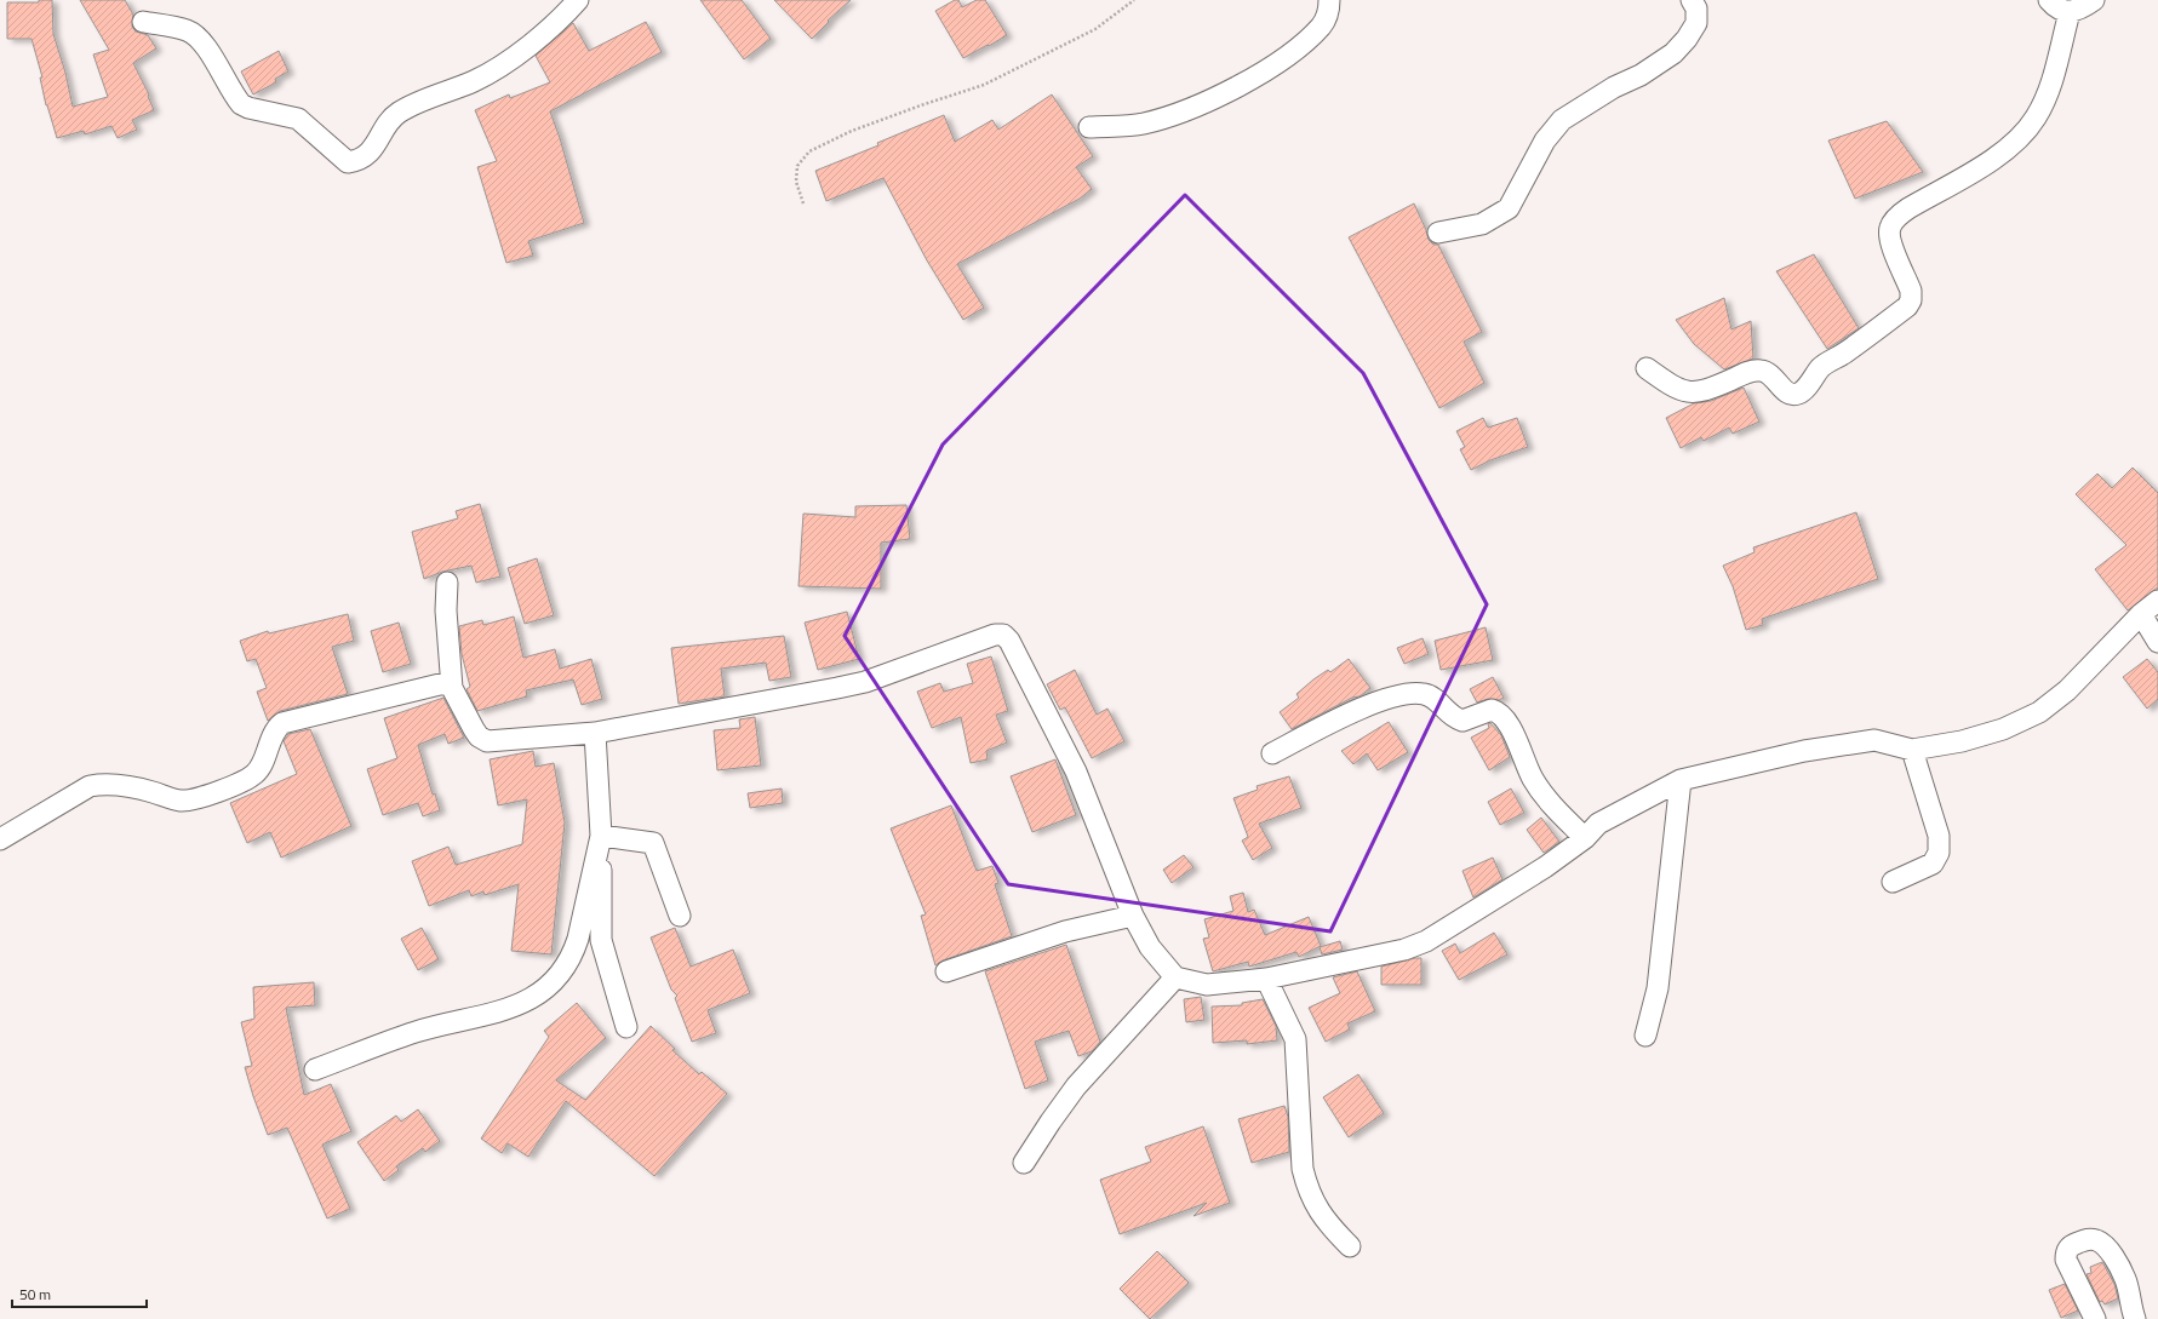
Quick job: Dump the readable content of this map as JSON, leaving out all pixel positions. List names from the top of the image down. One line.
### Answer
{"scale_bar":"50 m"}
